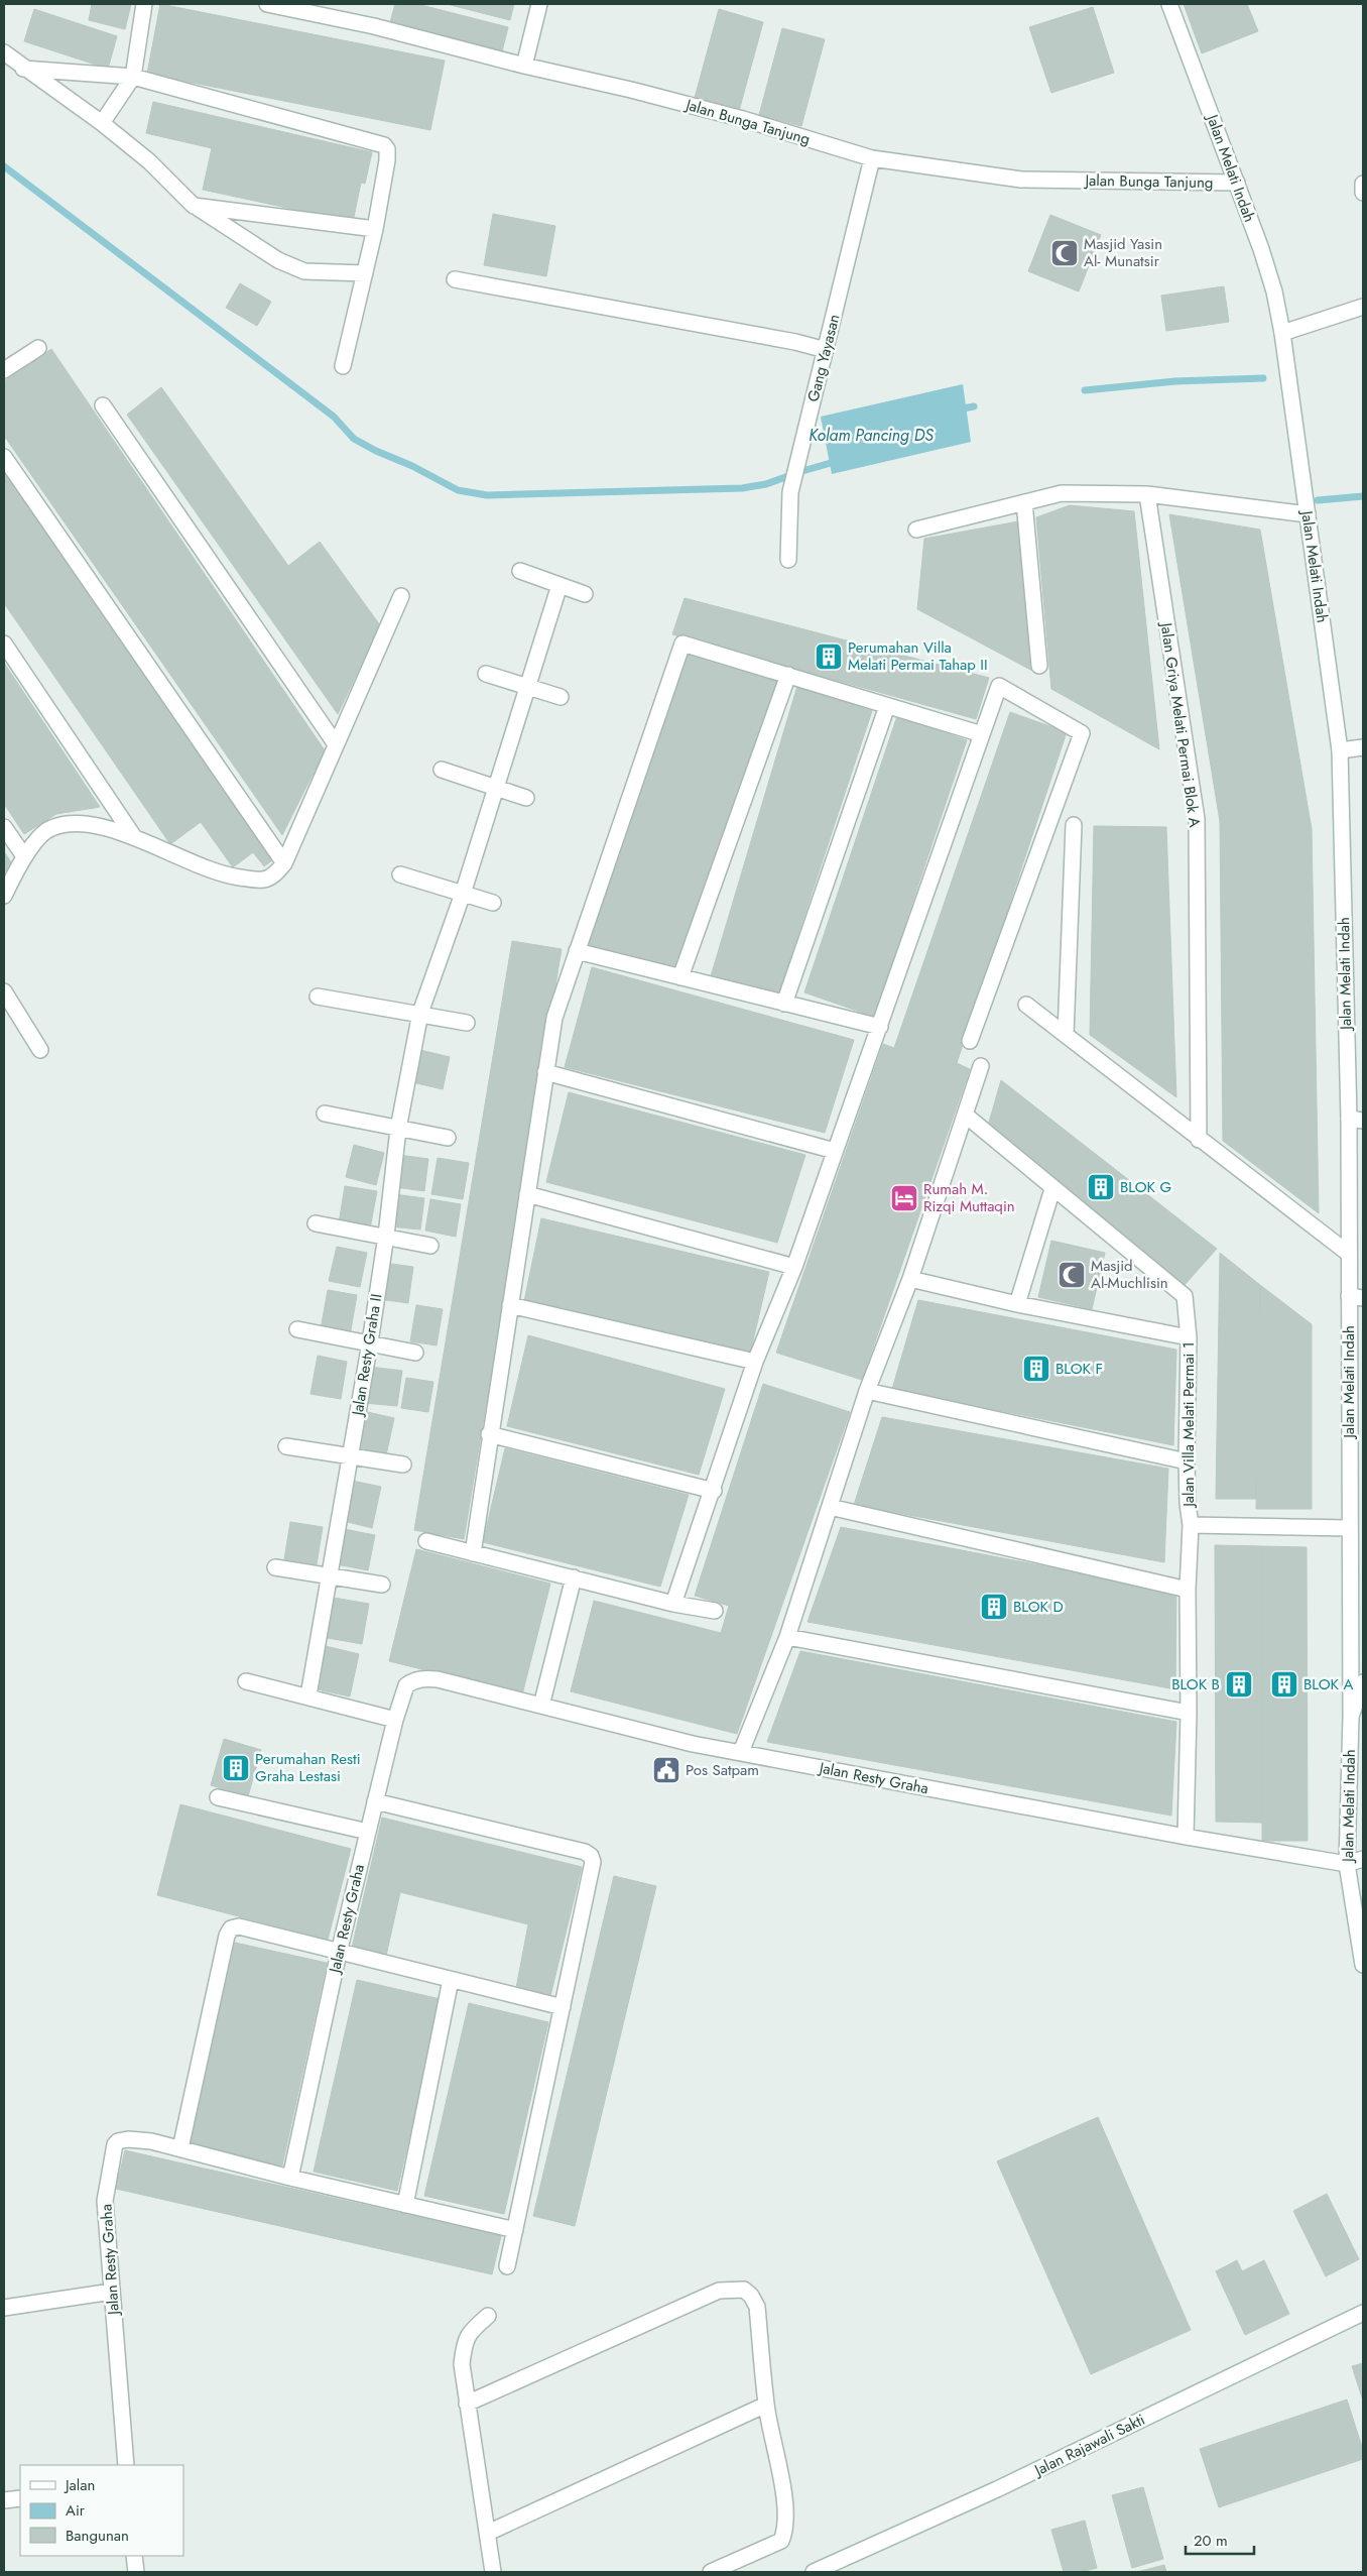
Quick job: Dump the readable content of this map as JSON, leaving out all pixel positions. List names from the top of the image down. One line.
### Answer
{"streets":{"street":["Jalan Bunga Tanjung","Jalan Melati Indah","Gang Yayasan","Jalan Griya Melati Permai Blok A","Jalan Resty Graha II","Jalan Villa Melati Permai 1","Jalan Resty Graha","Jalan Rajawali Sakti"]},"crossings":[["Jalan Bunga Tanjung","Jalan Melati Indah"],["Jalan Bunga Tanjung","Gang Yayasan"],["Jalan Melati Indah","Jalan Resty Graha"],["Jalan Villa Melati Permai 1","Jalan Resty Graha"]],"water":["Kolam Pancing DS"],"places":{"mosque":["Masjid Yasin Al- Munatsir","Masjid Al-Muchlisin"],"building":["Perumahan Villa Melati Permai Tahap II","BLOK G","BLOK F","BLOK D","BLOK B","BLOK A","Perumahan Resti Graha Lestasi"],"hotel":["Rumah M. Rizqi Muttaqin"],"public building":["Pos Satpam"]},"legend":["Jalan","Air","Bangunan"],"scale_bar":"20 m"}
